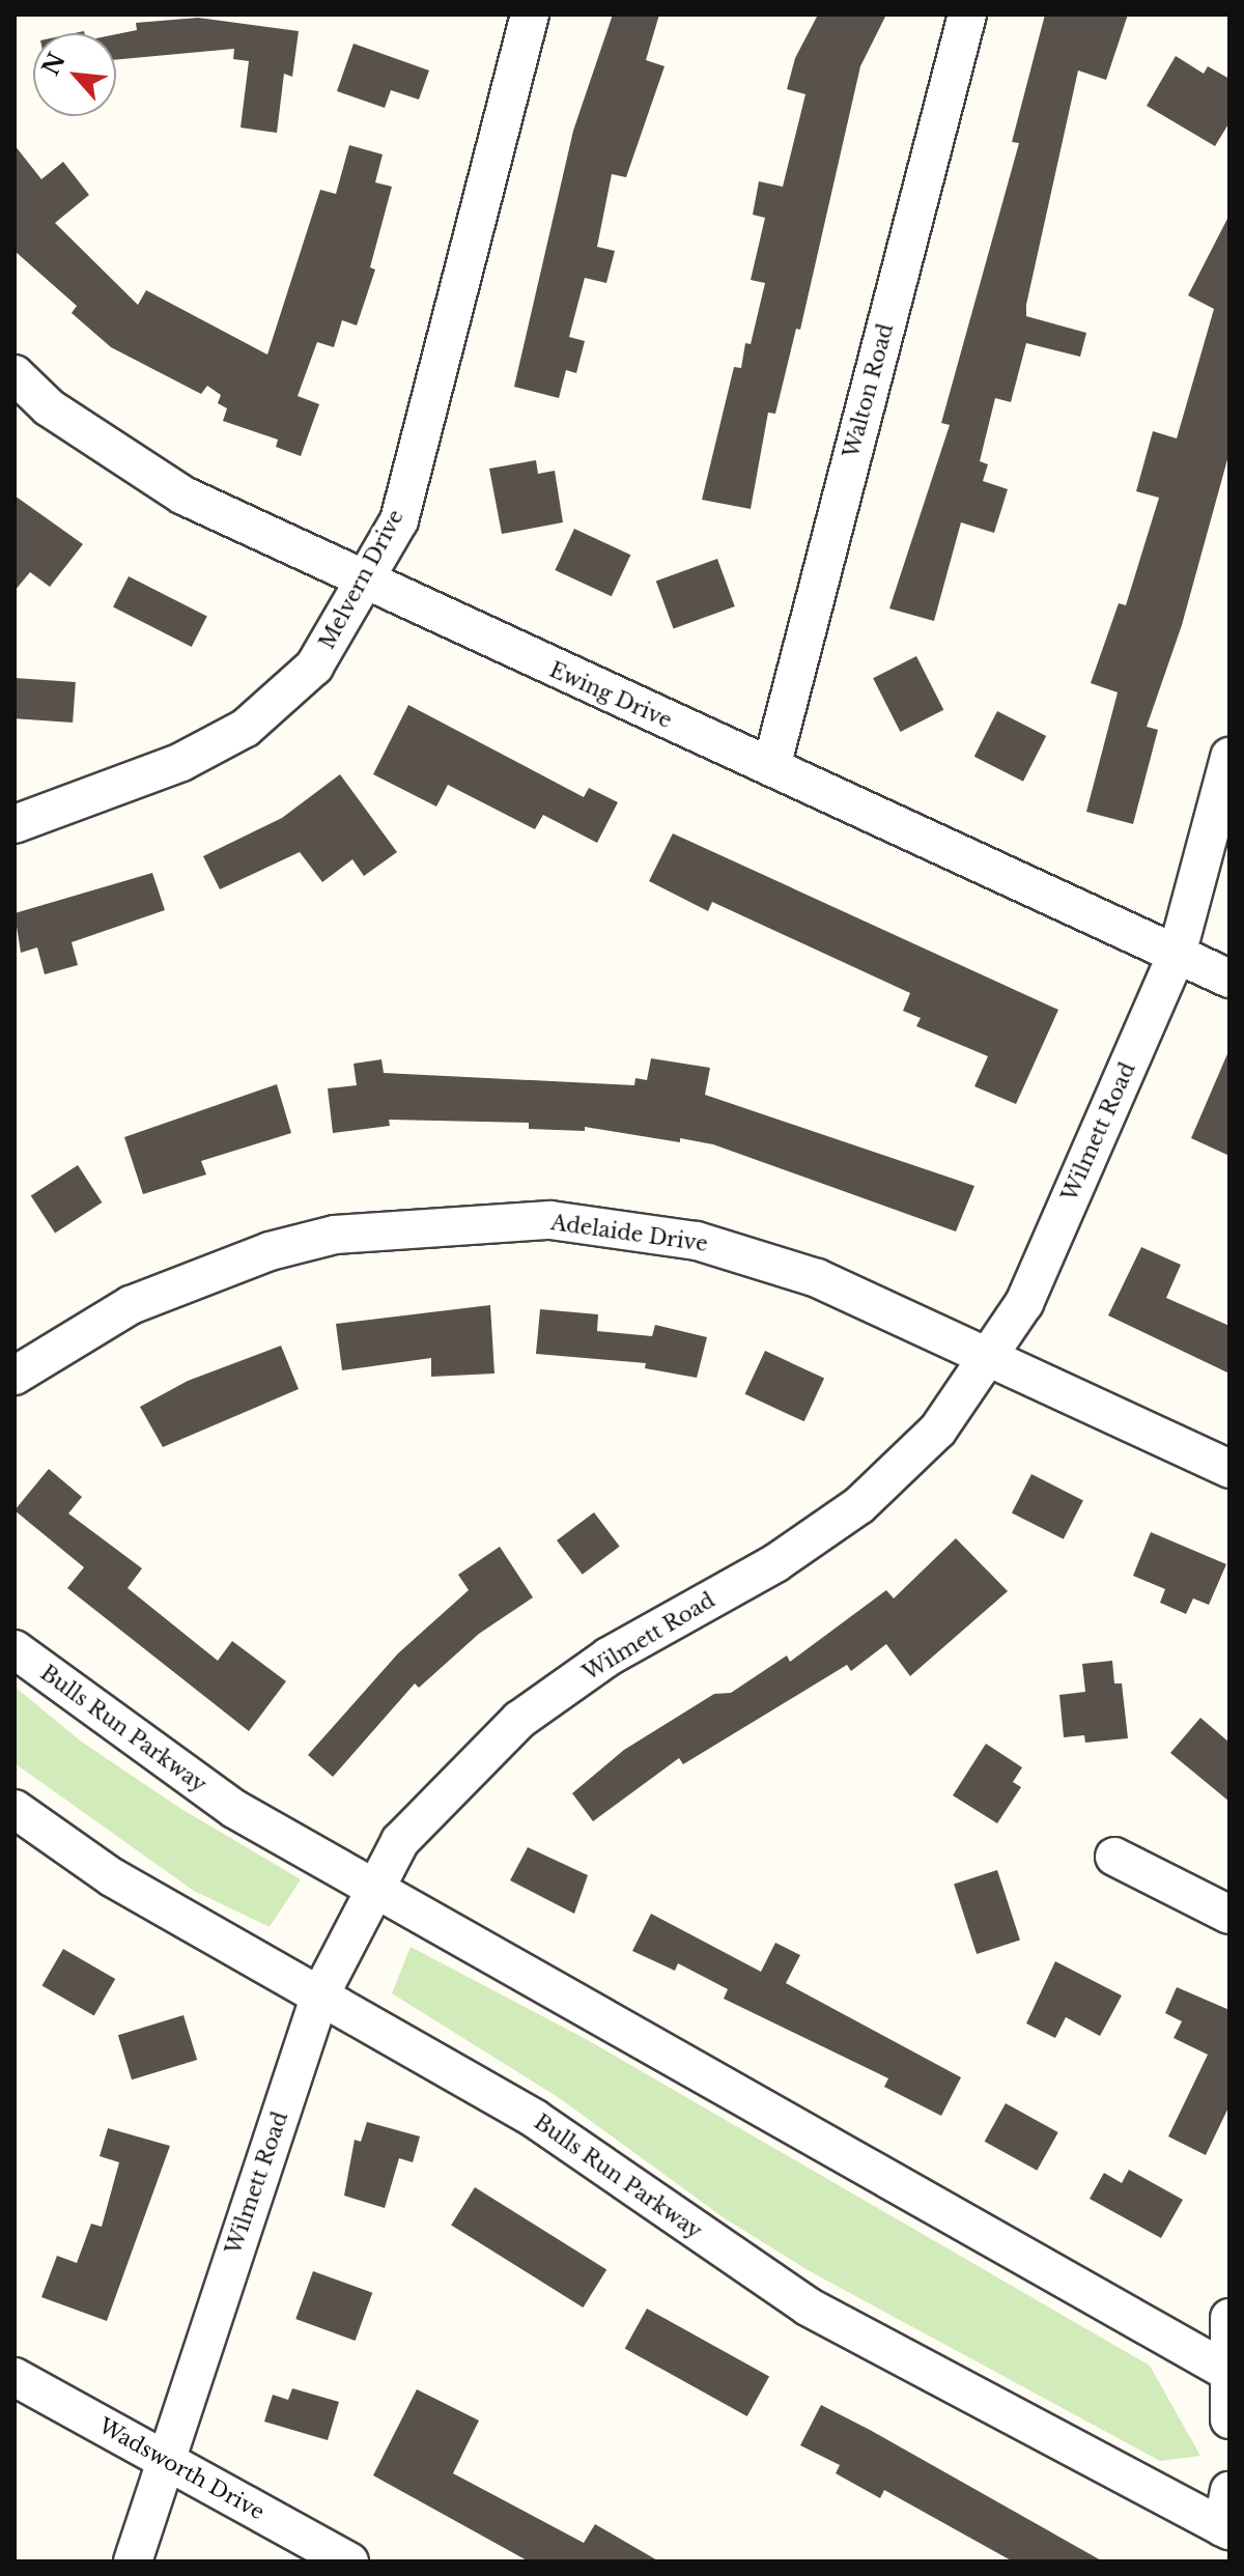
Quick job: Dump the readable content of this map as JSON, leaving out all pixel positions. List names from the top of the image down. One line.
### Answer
{"streets":{"street":["Walton Road","Melvern Drive","Ewing Drive","Wilmett Road","Adelaide Drive","Bulls Run Parkway","Wadsworth Drive"]},"crossings":[["Walton Road","Ewing Drive"],["Melvern Drive","Ewing Drive"],["Ewing Drive","Wilmett Road"],["Wilmett Road","Adelaide Drive"],["Wilmett Road","Bulls Run Parkway"],["Wilmett Road","Wadsworth Drive"]],"north":"top left"}
